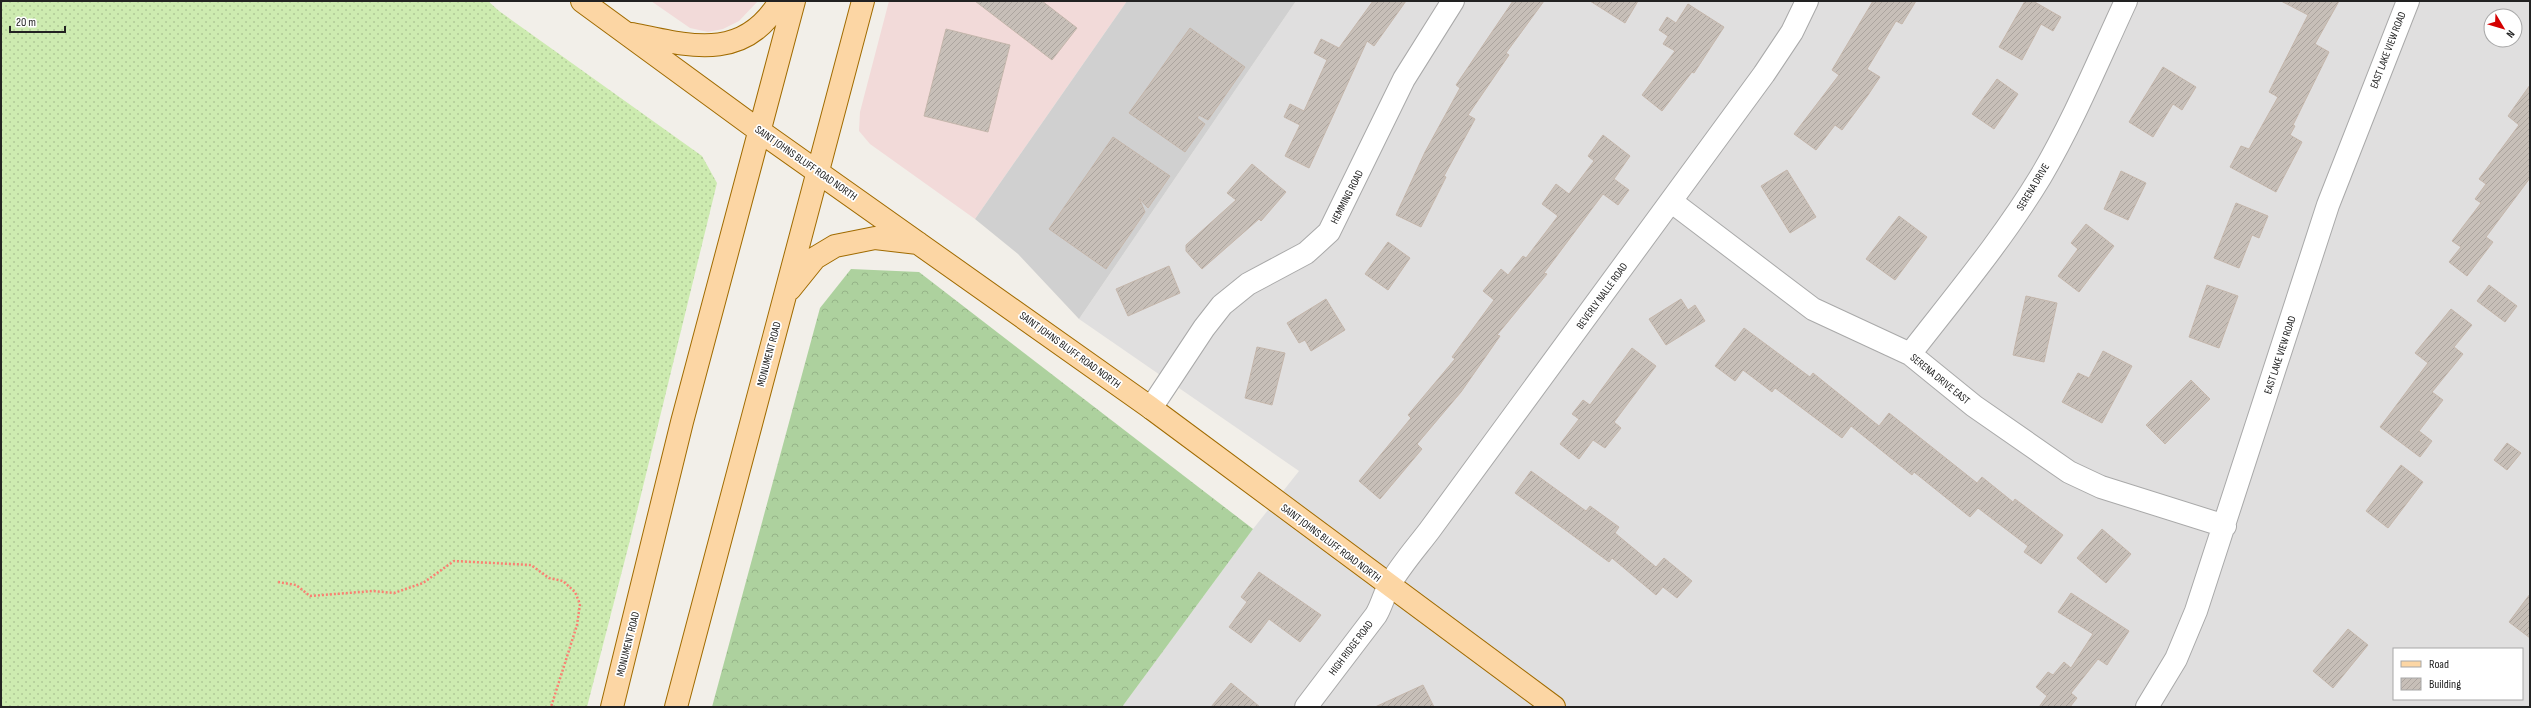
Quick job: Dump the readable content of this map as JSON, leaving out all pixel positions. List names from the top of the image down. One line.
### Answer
{"streets":{"main road":["SAINT JOHNS BLUFF ROAD NORTH","MONUMENT ROAD"],"street":["EAST LAKE VIEW ROAD","SERENA DRIVE","HEMMING ROAD","BEVERLY NALLE ROAD","SERENA DRIVE EAST","HIGH RIDGE ROAD"]},"crossings":[["EAST LAKE VIEW ROAD","SERENA DRIVE EAST"],["SAINT JOHNS BLUFF ROAD NORTH","HEMMING ROAD"],["SAINT JOHNS BLUFF ROAD NORTH","BEVERLY NALLE ROAD"],["SAINT JOHNS BLUFF ROAD NORTH","MONUMENT ROAD"],["SAINT JOHNS BLUFF ROAD NORTH","HIGH RIDGE ROAD"],["SERENA DRIVE","SERENA DRIVE EAST"],["BEVERLY NALLE ROAD","SERENA DRIVE EAST"],["BEVERLY NALLE ROAD","HIGH RIDGE ROAD"]],"legend":["Road","Building"],"scale_bar":"20 m","north":"bottom right"}
